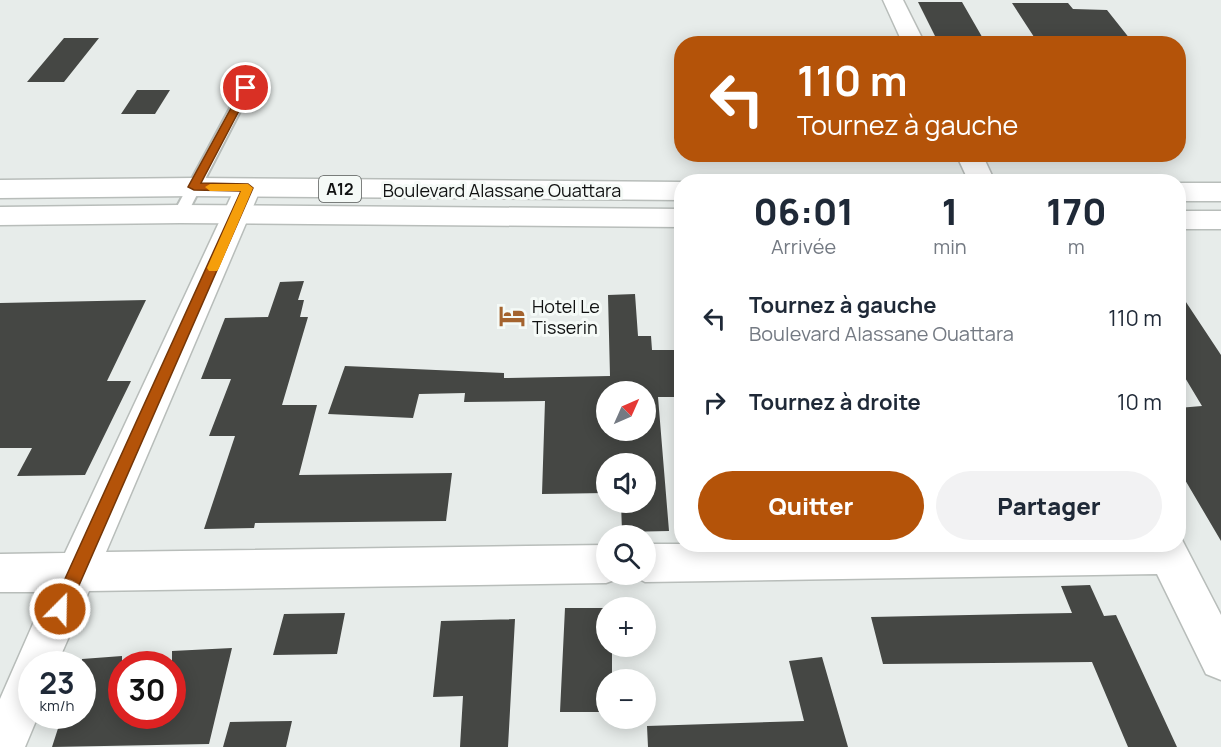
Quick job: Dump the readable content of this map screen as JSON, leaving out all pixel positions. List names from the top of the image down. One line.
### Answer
{"streets":{"street":["A12","Boulevard Alassane Ouattara"]},"places":{"hotel":["Hotel Le Tisserin"]},"north":"top right","page":{"turn":["110 m","Tournez à gauche"],"eta":["06:01","Arrivée","1","min","170","m"],"list":[{"name":"Tournez à gauche","note":"Boulevard Alassane Ouattara","value":"110 m"},{"name":"Tournez à droite","value":"10 m"}],"map_buttons":["+","−"],"buttons":["Quitter","Partager"],"speed":"23 km/h","limit":"30"}}
